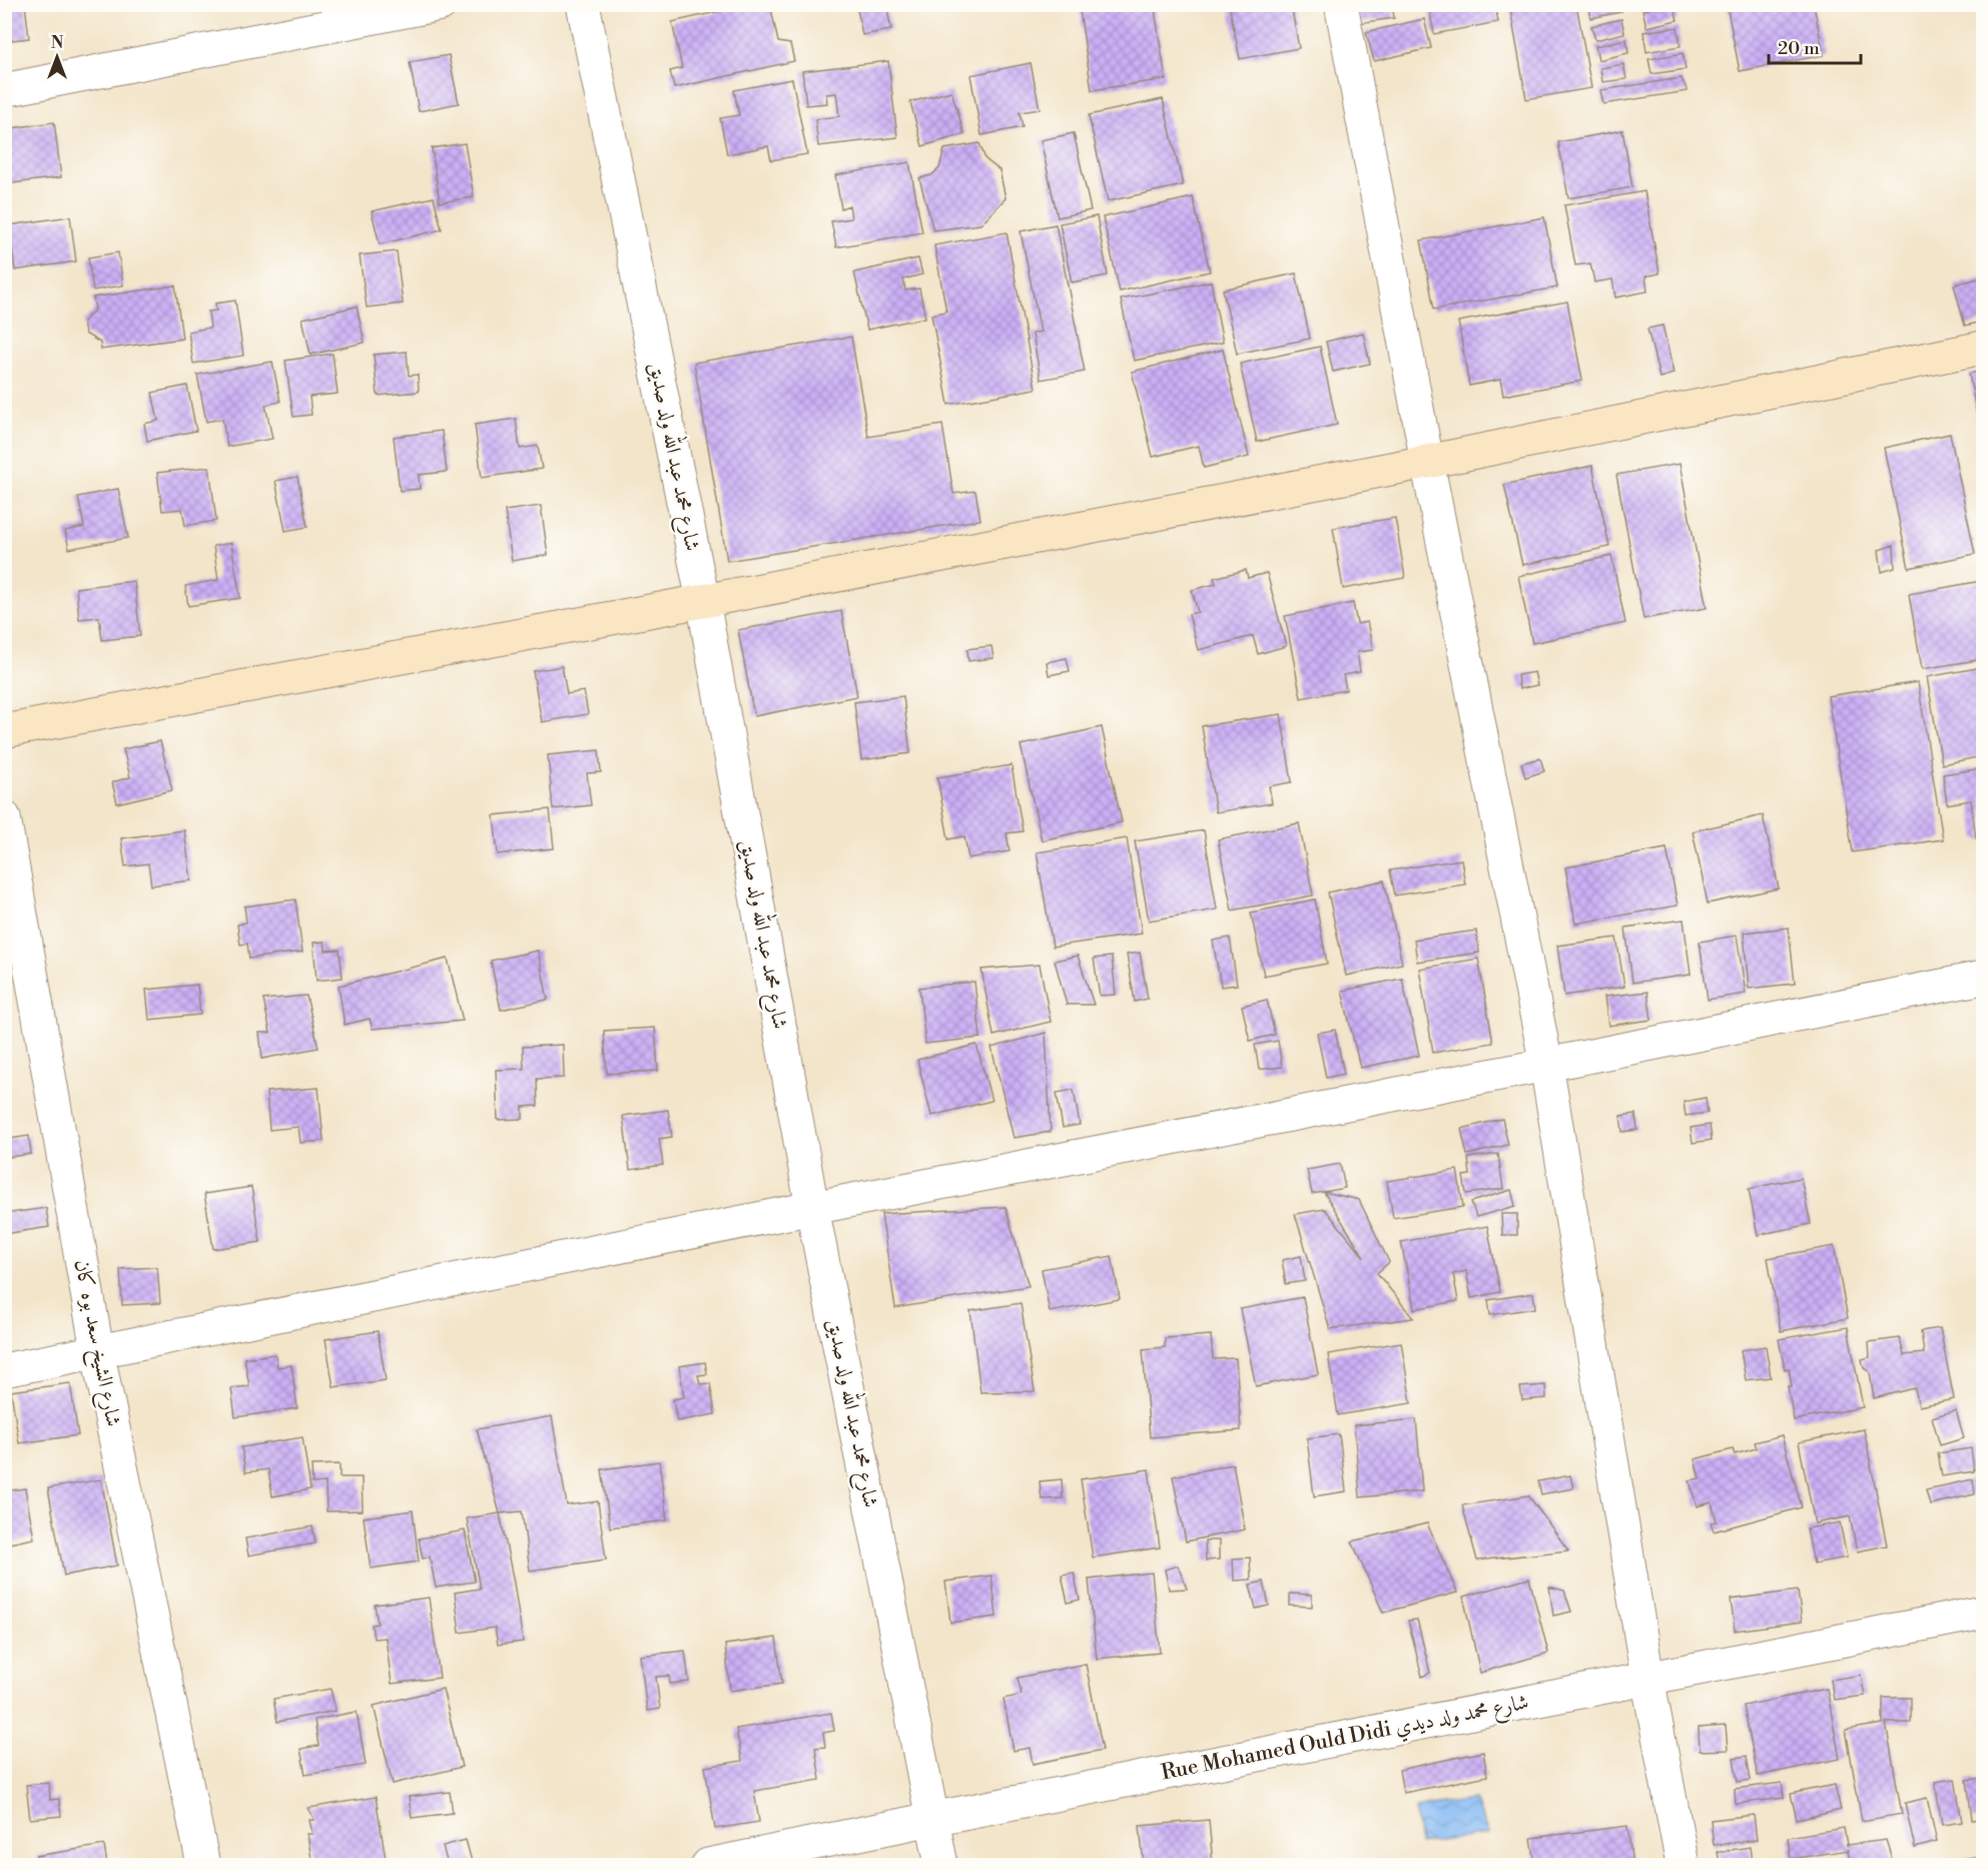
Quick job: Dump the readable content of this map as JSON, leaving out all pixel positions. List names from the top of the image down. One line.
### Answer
{"streets":{"street":["شارع محمد عبد الله ولد صديق","شارع الشيخ سعد بوه كان","Rue Mohamed Ould Didi شارع محمد ولد ديدي"]},"crossings":[["شارع محمد عبد الله ولد صديق","Rue Mohamed Ould Didi شارع محمد ولد ديدي"]],"scale_bar":"20 m","north":"top"}
